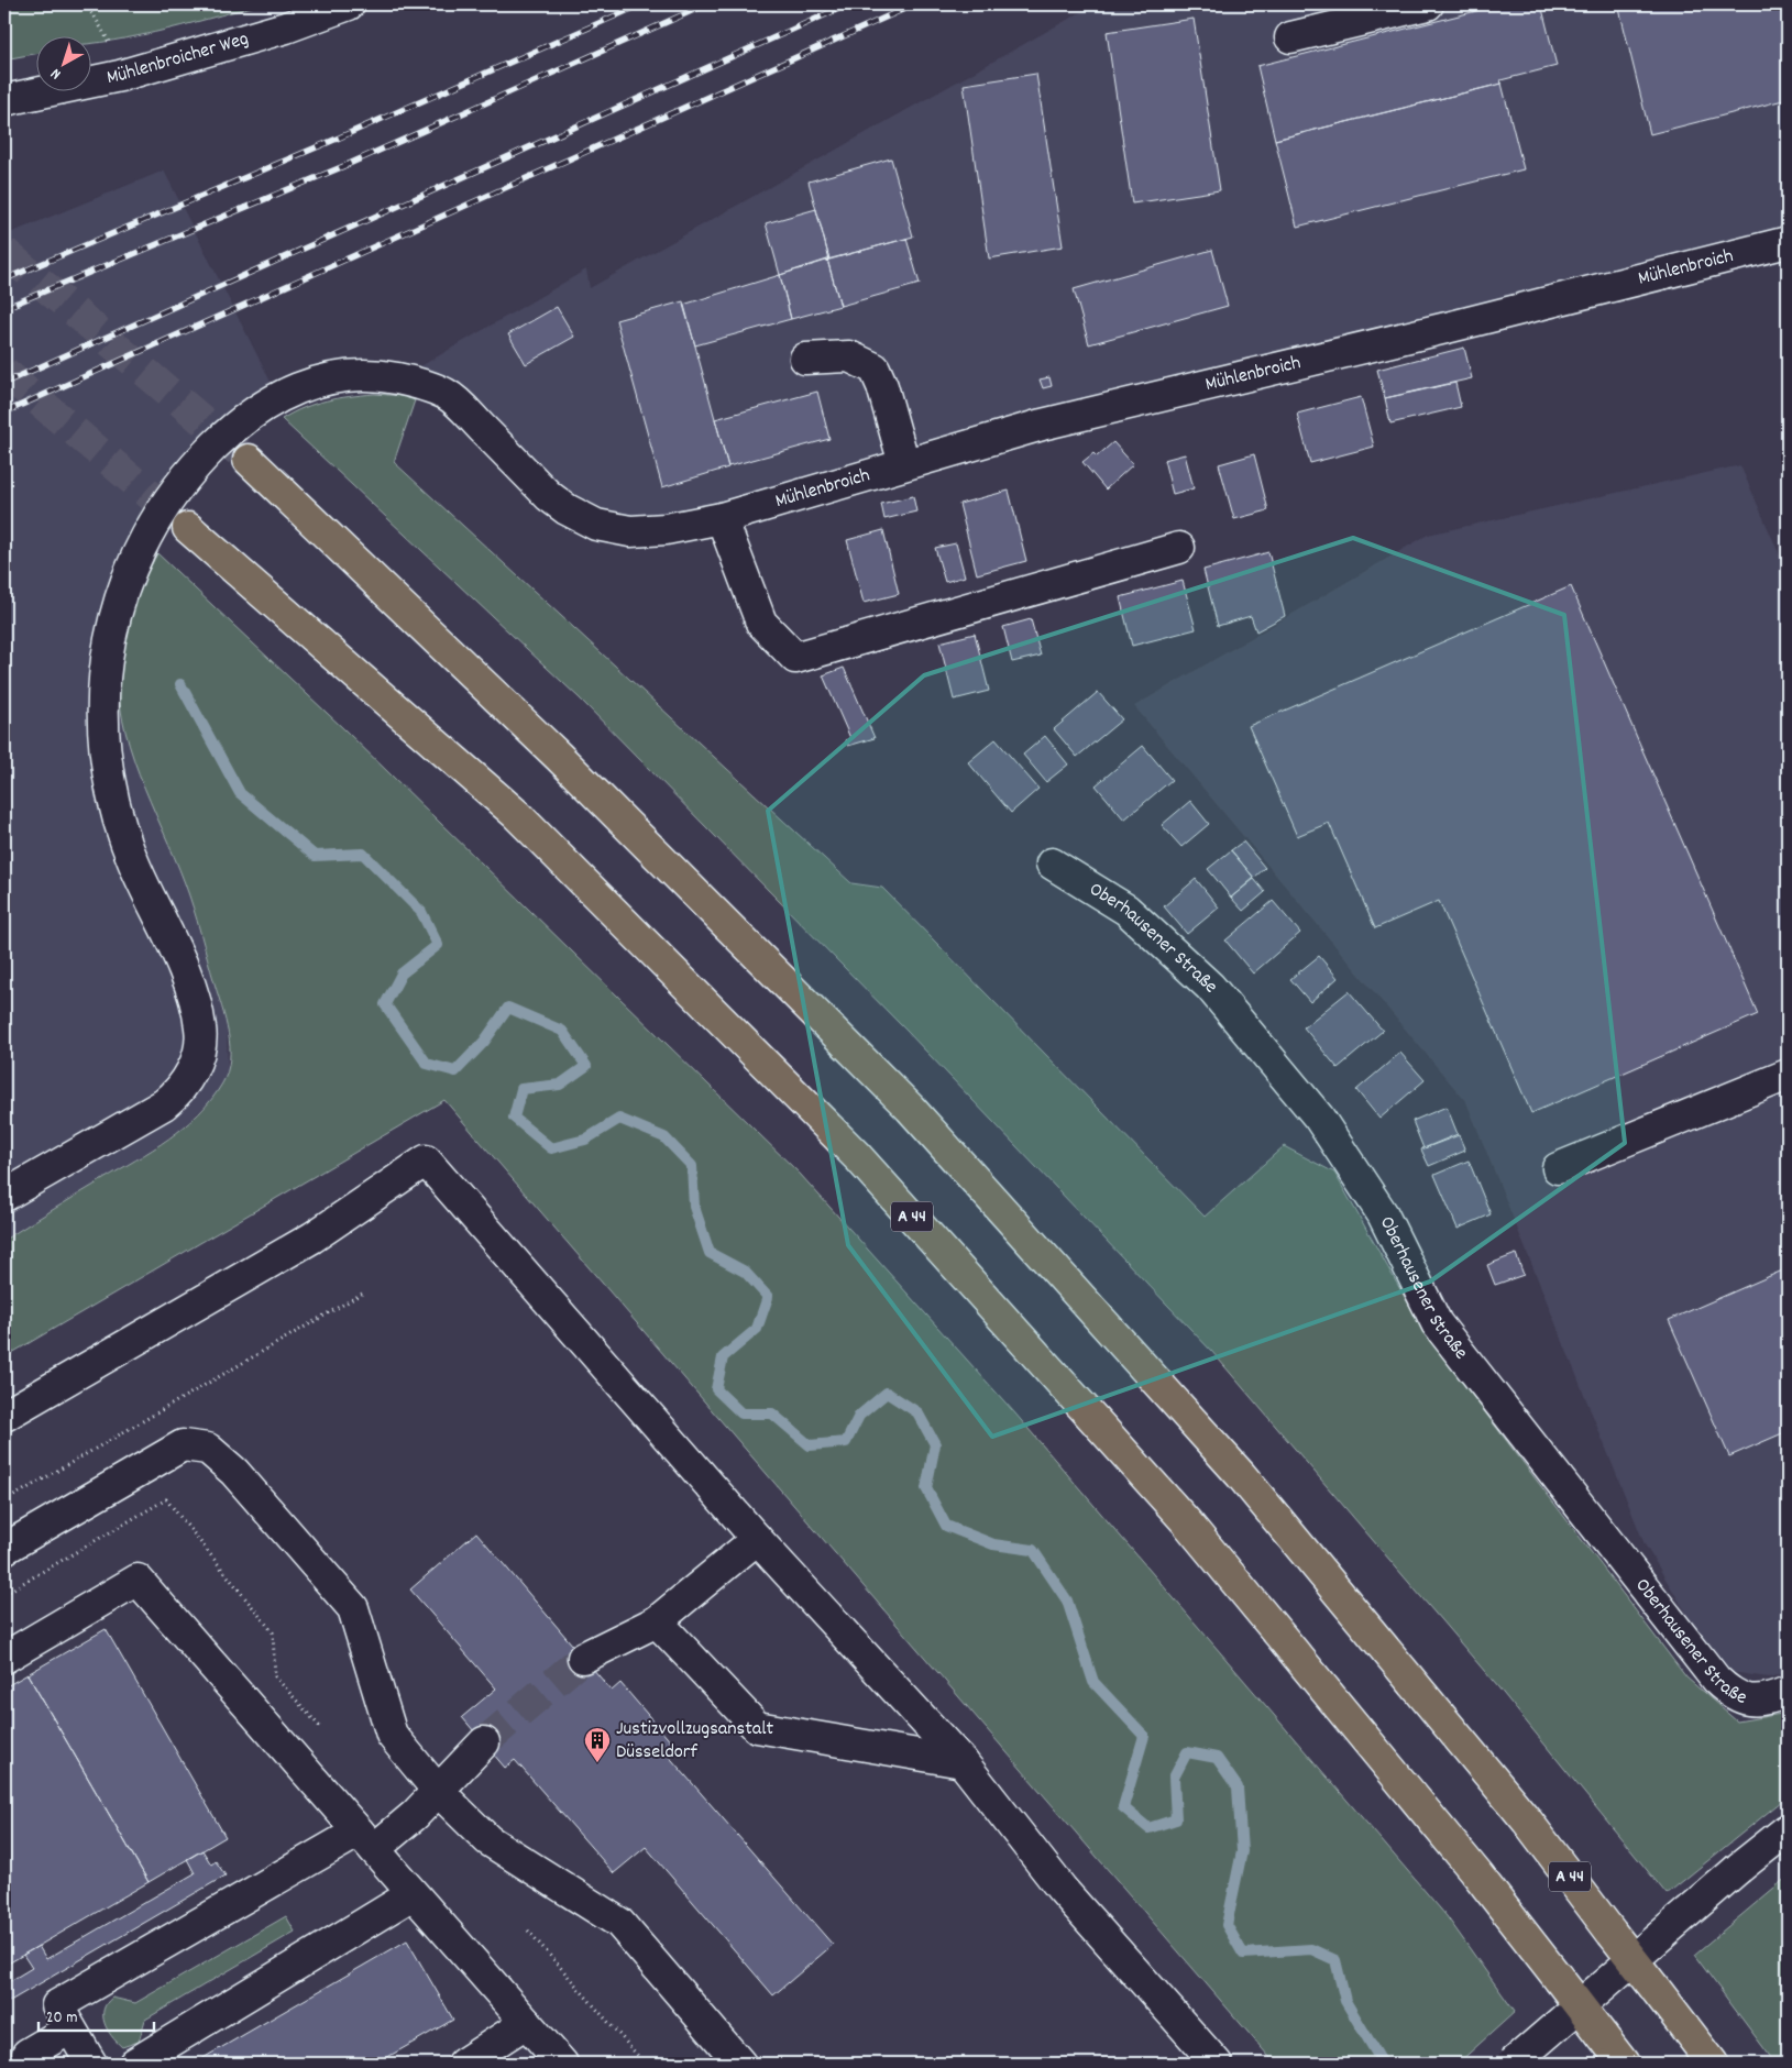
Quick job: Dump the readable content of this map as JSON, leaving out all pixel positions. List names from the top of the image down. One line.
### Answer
{"streets":{"highway":["A 44"],"street":["Mühlenbroicher Weg","Mühlenbroich","Oberhausener Straße"]},"places":{"building":["Justizvollzugsanstalt Düsseldorf"]},"scale_bar":"20 m","north":"bottom left"}
